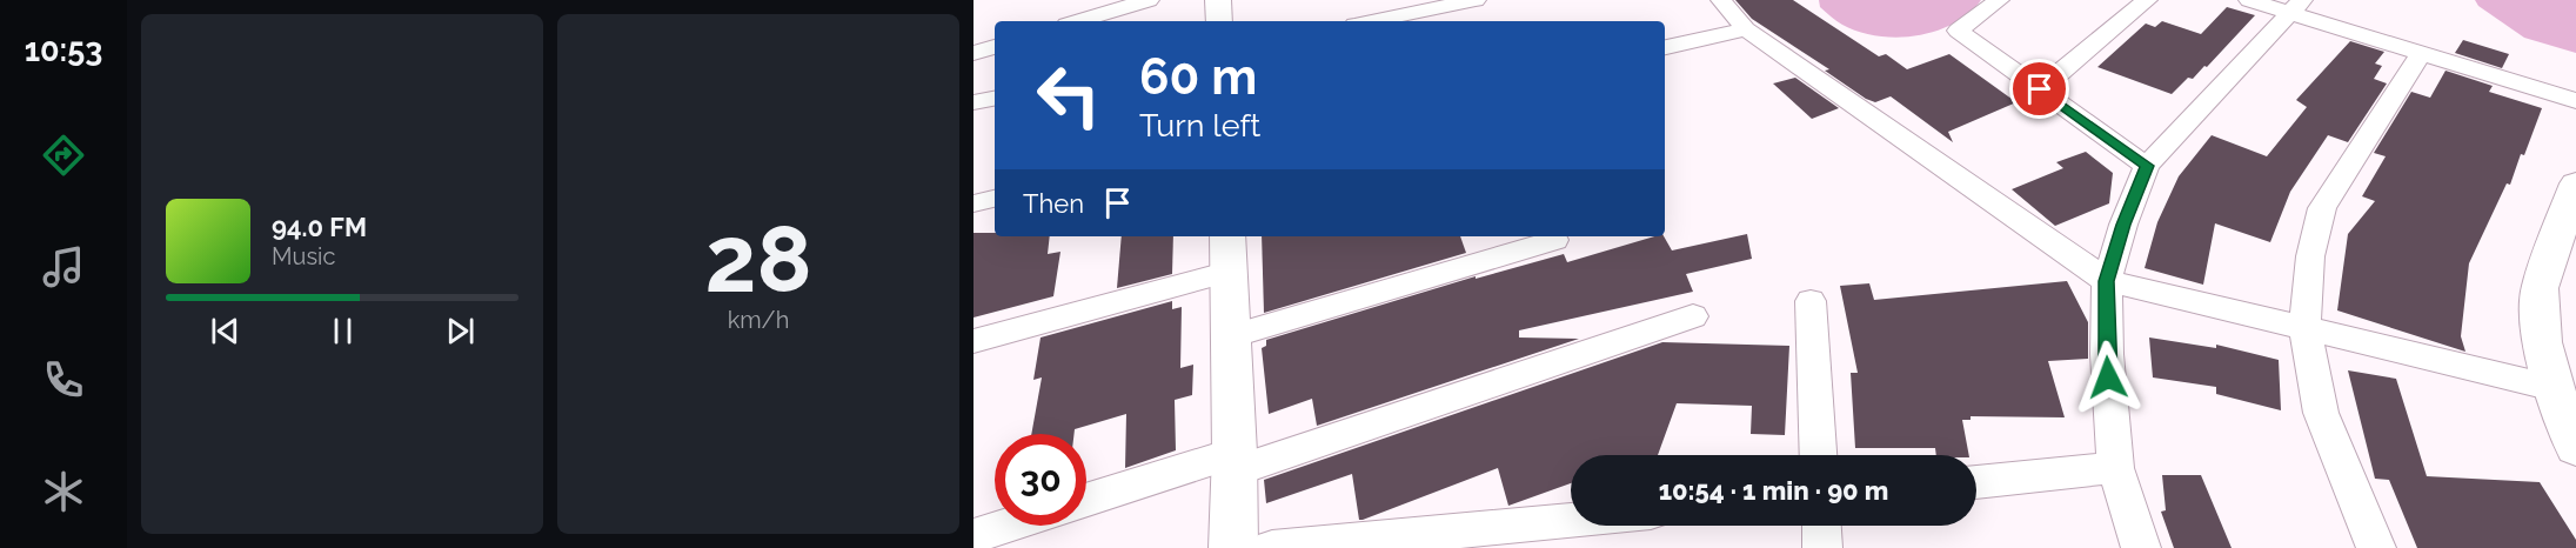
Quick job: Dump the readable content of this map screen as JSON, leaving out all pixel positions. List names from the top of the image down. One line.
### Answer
{"page":{"tabs":"10:53","tile":["28","km/h"],"turn":["60 m","Turn left"],"then":"Then","song":["94.0 FM","Music"],"limit":"30","trip":"10:54 · 1 min · 90 m"}}
